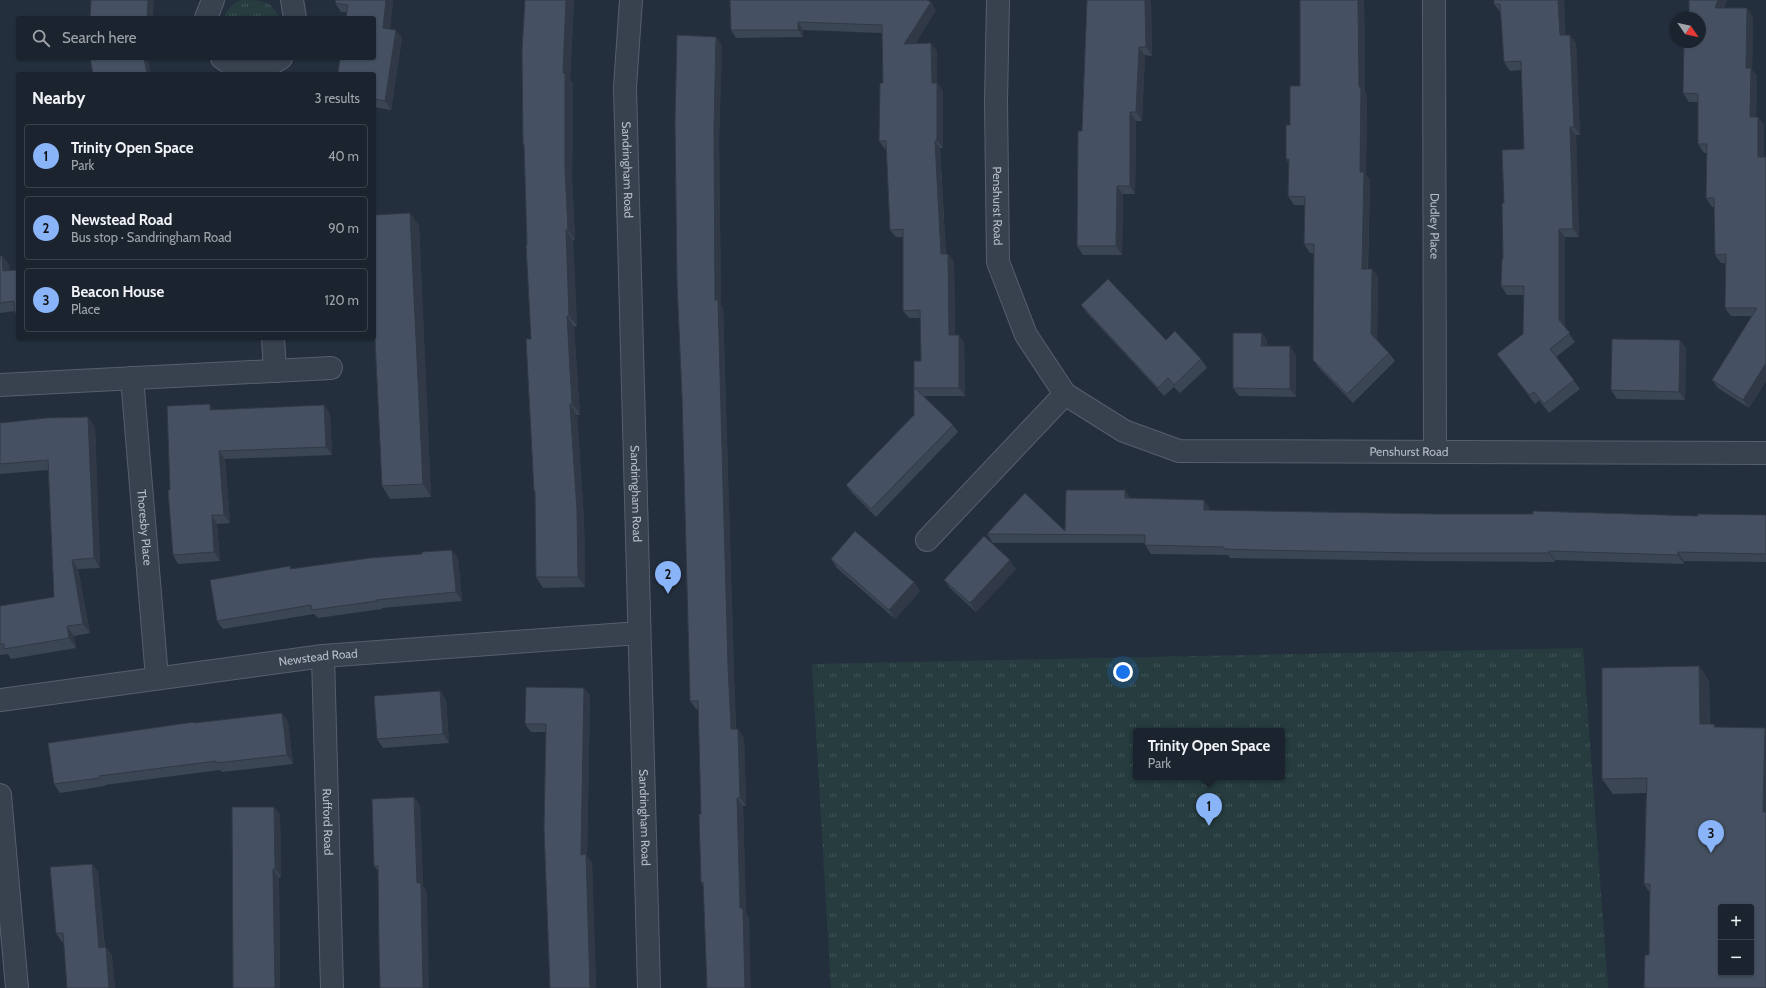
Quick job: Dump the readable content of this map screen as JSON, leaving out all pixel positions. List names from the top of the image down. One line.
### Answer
{"streets":{"street":["Sandringham Road","Penshurst Road","Dudley Place","Thoresby Place","Newstead Road","Rufford Road"]},"crossings":[["Sandringham Road","Newstead Road"],["Penshurst Road","Dudley Place"],["Thoresby Place","Newstead Road"],["Newstead Road","Rufford Road"]],"north":"bottom right","page":{"search":"Search here","heading":["Nearby","3 results"],"list":[{"mark":"1","name":"Trinity Open Space","note":"Park","value":"40 m"},{"mark":"2","name":"Newstead Road","note":"Bus stop · Sandringham Road","value":"90 m"},{"mark":"3","name":"Beacon House","note":"Place","value":"120 m"}],"pins":["2","1","3"],"popup":["Trinity Open Space","Park"],"map_buttons":["+","−"]}}
